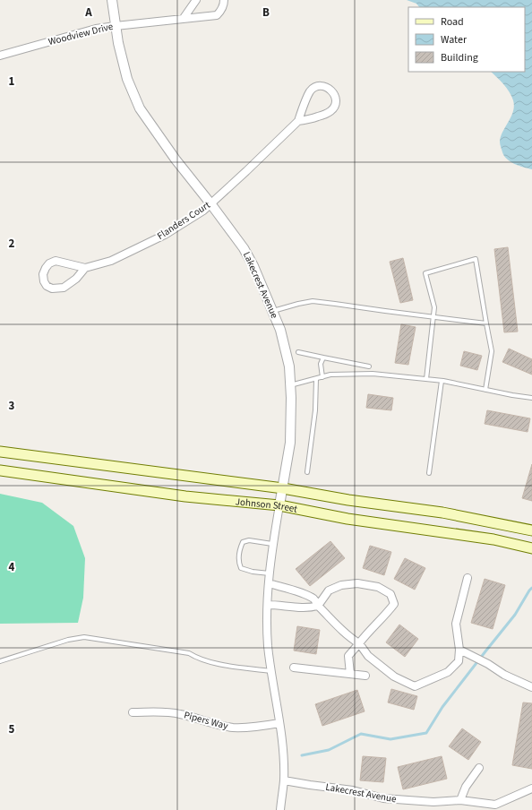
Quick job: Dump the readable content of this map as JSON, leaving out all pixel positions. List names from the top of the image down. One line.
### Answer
{"streets":{"main road":["Johnson Street"],"street":["Woodview Drive","Flanders Court","Lakecrest Avenue","Pipers Way"]},"crossings":[["Woodview Drive","Lakecrest Avenue"],["Flanders Court","Lakecrest Avenue"],["Lakecrest Avenue","Johnson Street"],["Lakecrest Avenue","Pipers Way"]],"legend":["Road","Water","Building"],"grid":{"columns":["A","B"],"rows":["1","2","3","4","5"]}}
